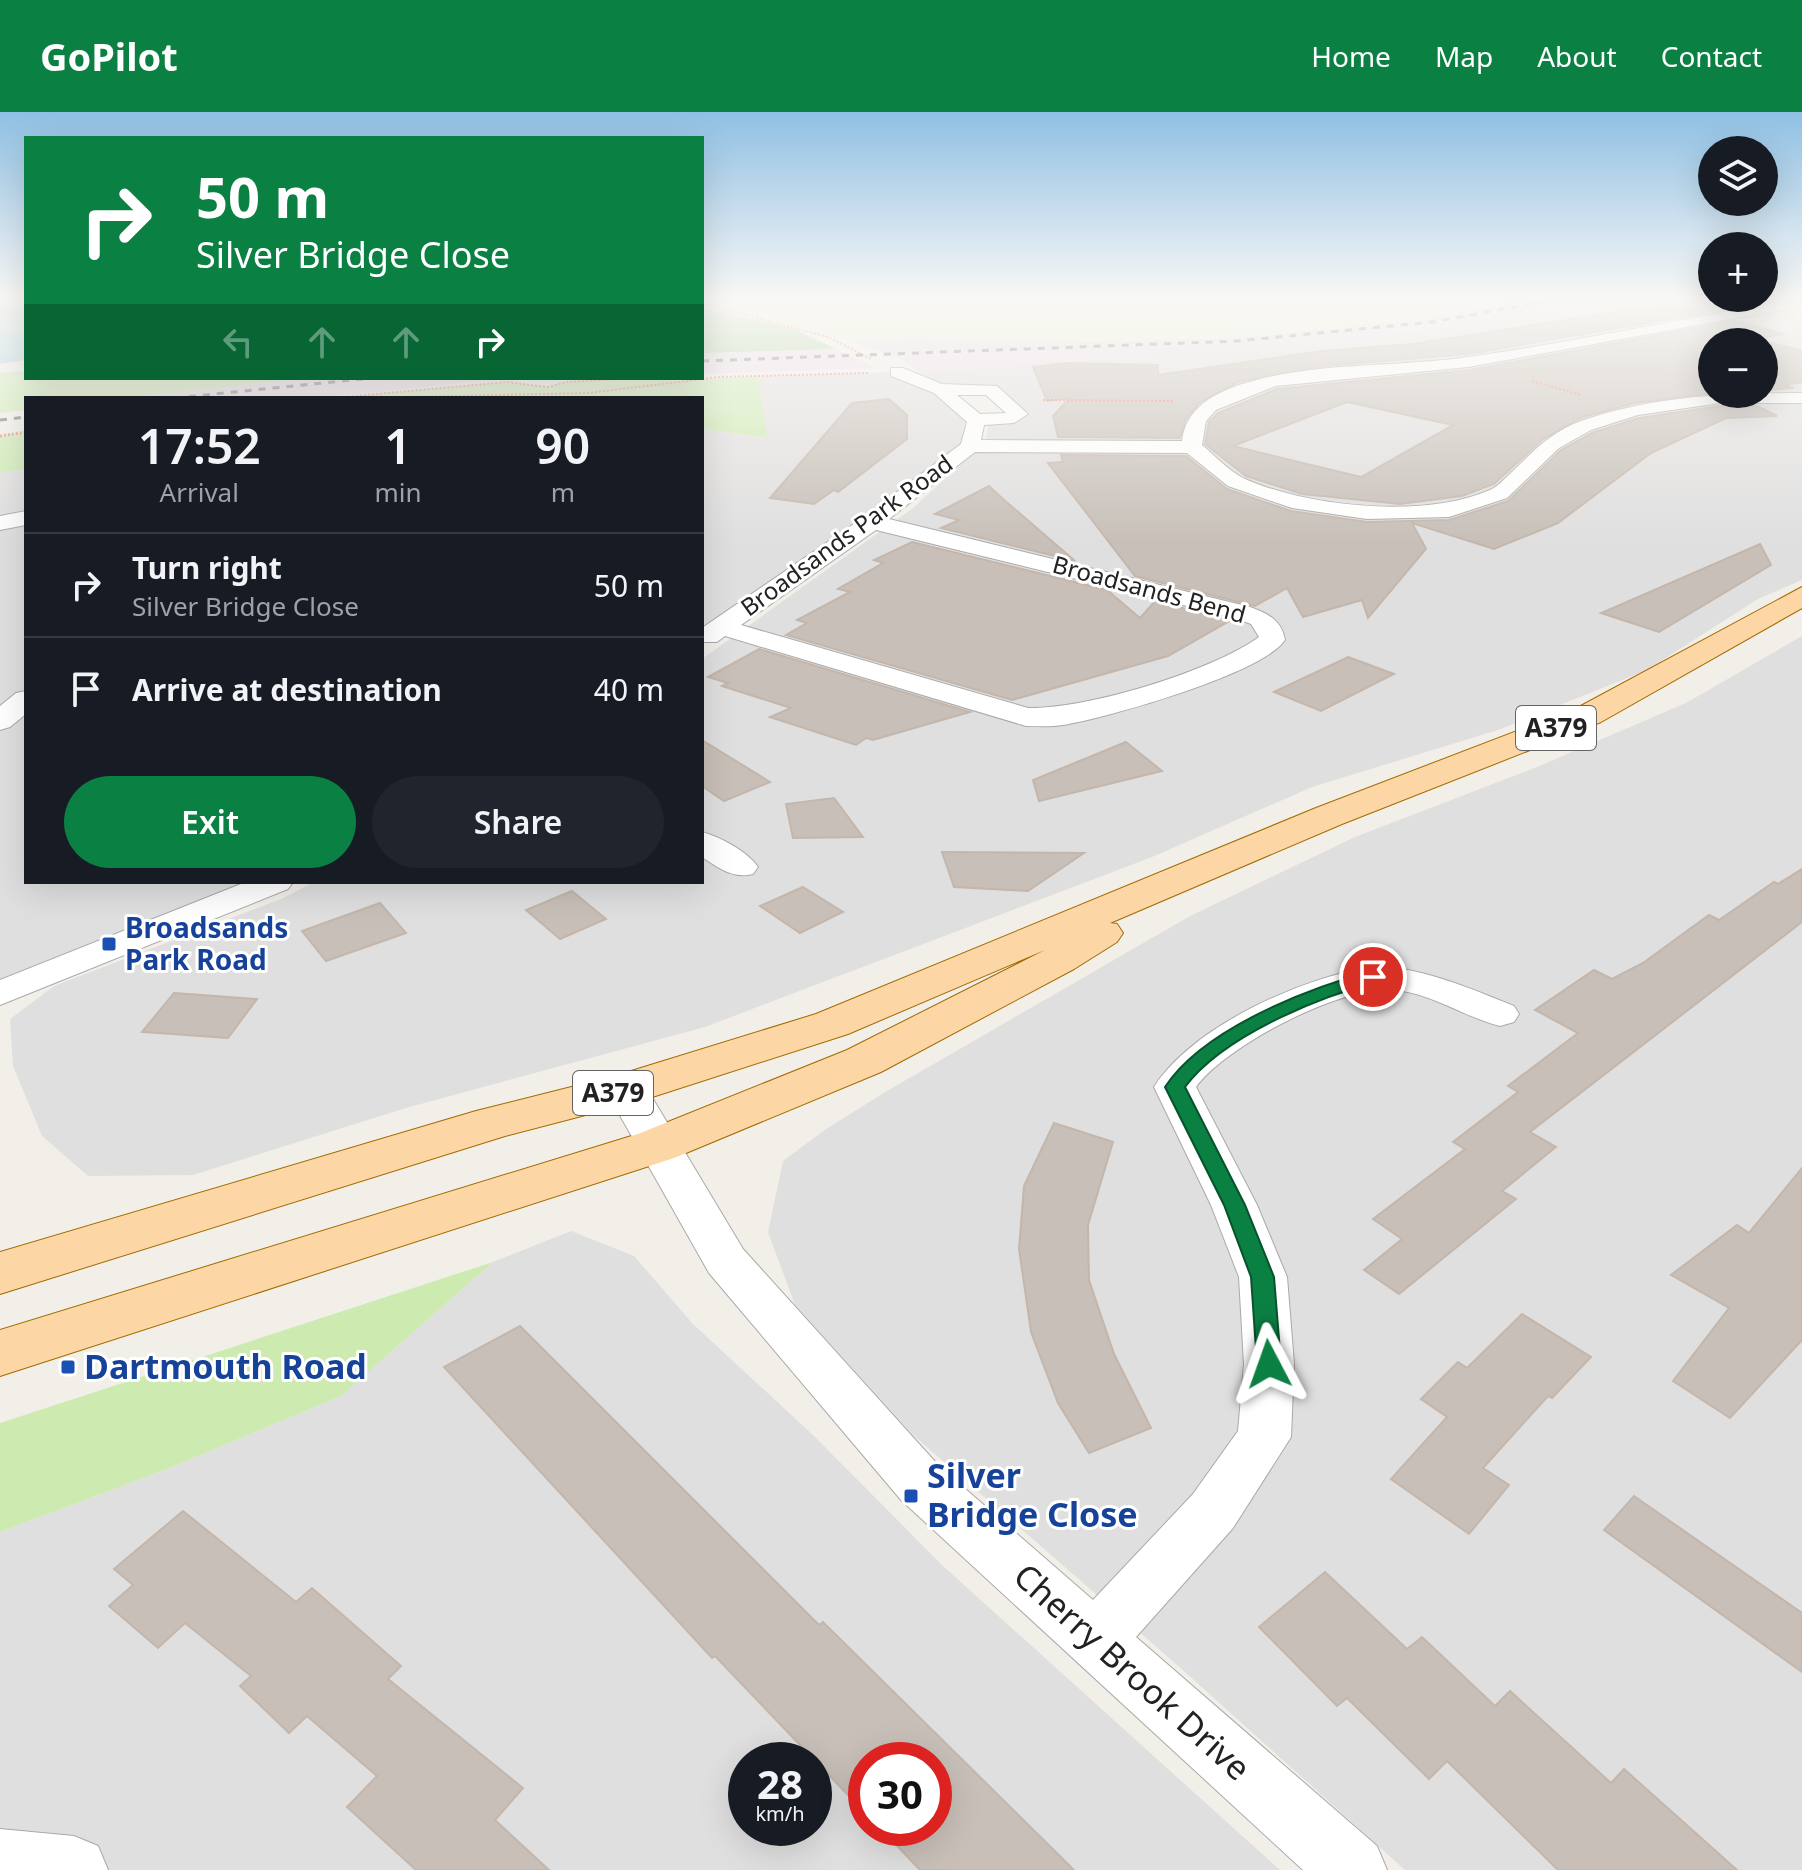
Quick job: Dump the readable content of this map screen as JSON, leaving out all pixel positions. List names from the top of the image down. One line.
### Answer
{"streets":{"main road":["A379"],"street":["Broadsands Park Road","Broadsands Bend","Cherry Brook Drive"]},"crossings":[["Broadsands Park Road","Broadsands Bend"],["A379","Cherry Brook Drive"]],"places":{"transit":["Broadsands Park Road","Dartmouth Road","Silver Bridge Close"]},"page":{"header":"GoPilot","nav":["Home","Map","About","Contact"],"map_buttons":["+","−"],"turn":["50 m","Silver Bridge Close"],"eta":["17:52","Arrival","1","min","90","m"],"list":[{"name":"Turn right","note":"Silver Bridge Close","value":"50 m"},{"name":"Arrive at destination","value":"40 m"}],"buttons":["Exit","Share"],"speed":"28 km/h","limit":"30"}}
